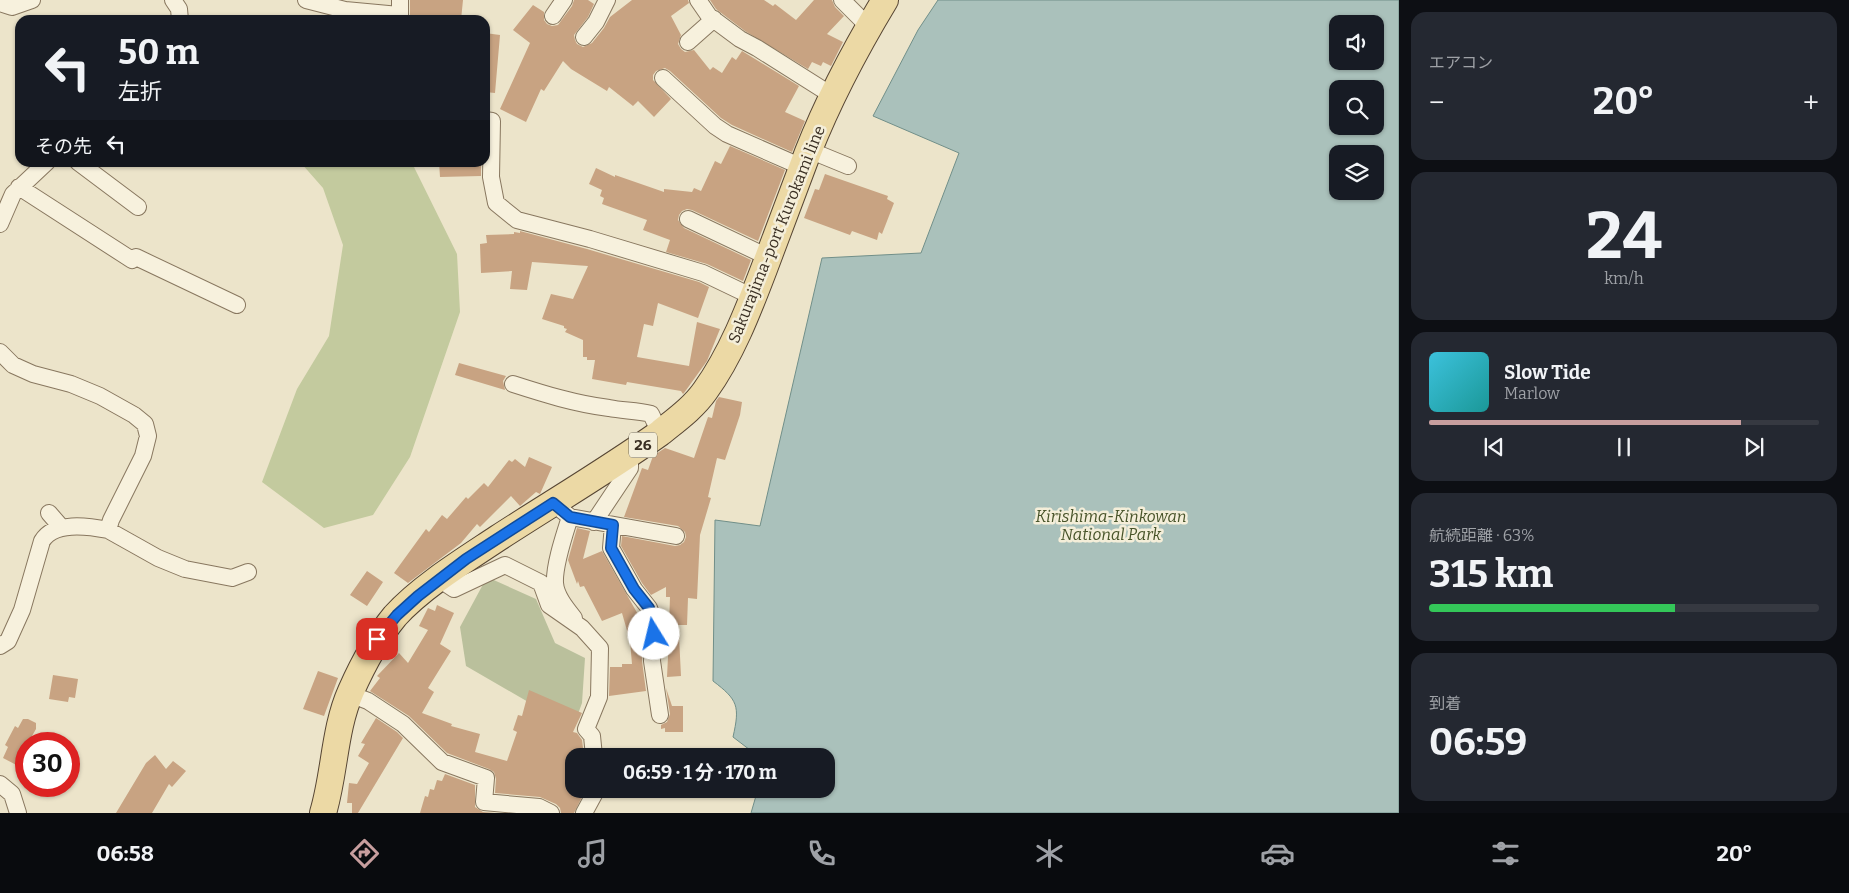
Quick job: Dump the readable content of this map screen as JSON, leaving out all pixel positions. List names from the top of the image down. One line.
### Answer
{"streets":{"main road":["Sakurajima-port Kurokami line","26"]},"parks":["Kirishima-Kinkowan National Park"],"page":{"tile":["エアコン",["24","km/h"],["航続距離 · 63%","315 km"],["到着","06:59"]],"turn":["50 m","左折"],"heat":["−","20°","+"],"then":"その先","song":["Slow Tide","Marlow"],"limit":"30","trip":"06:59 · 1 分 · 170 m","tabs":["06:58","20°"]}}
